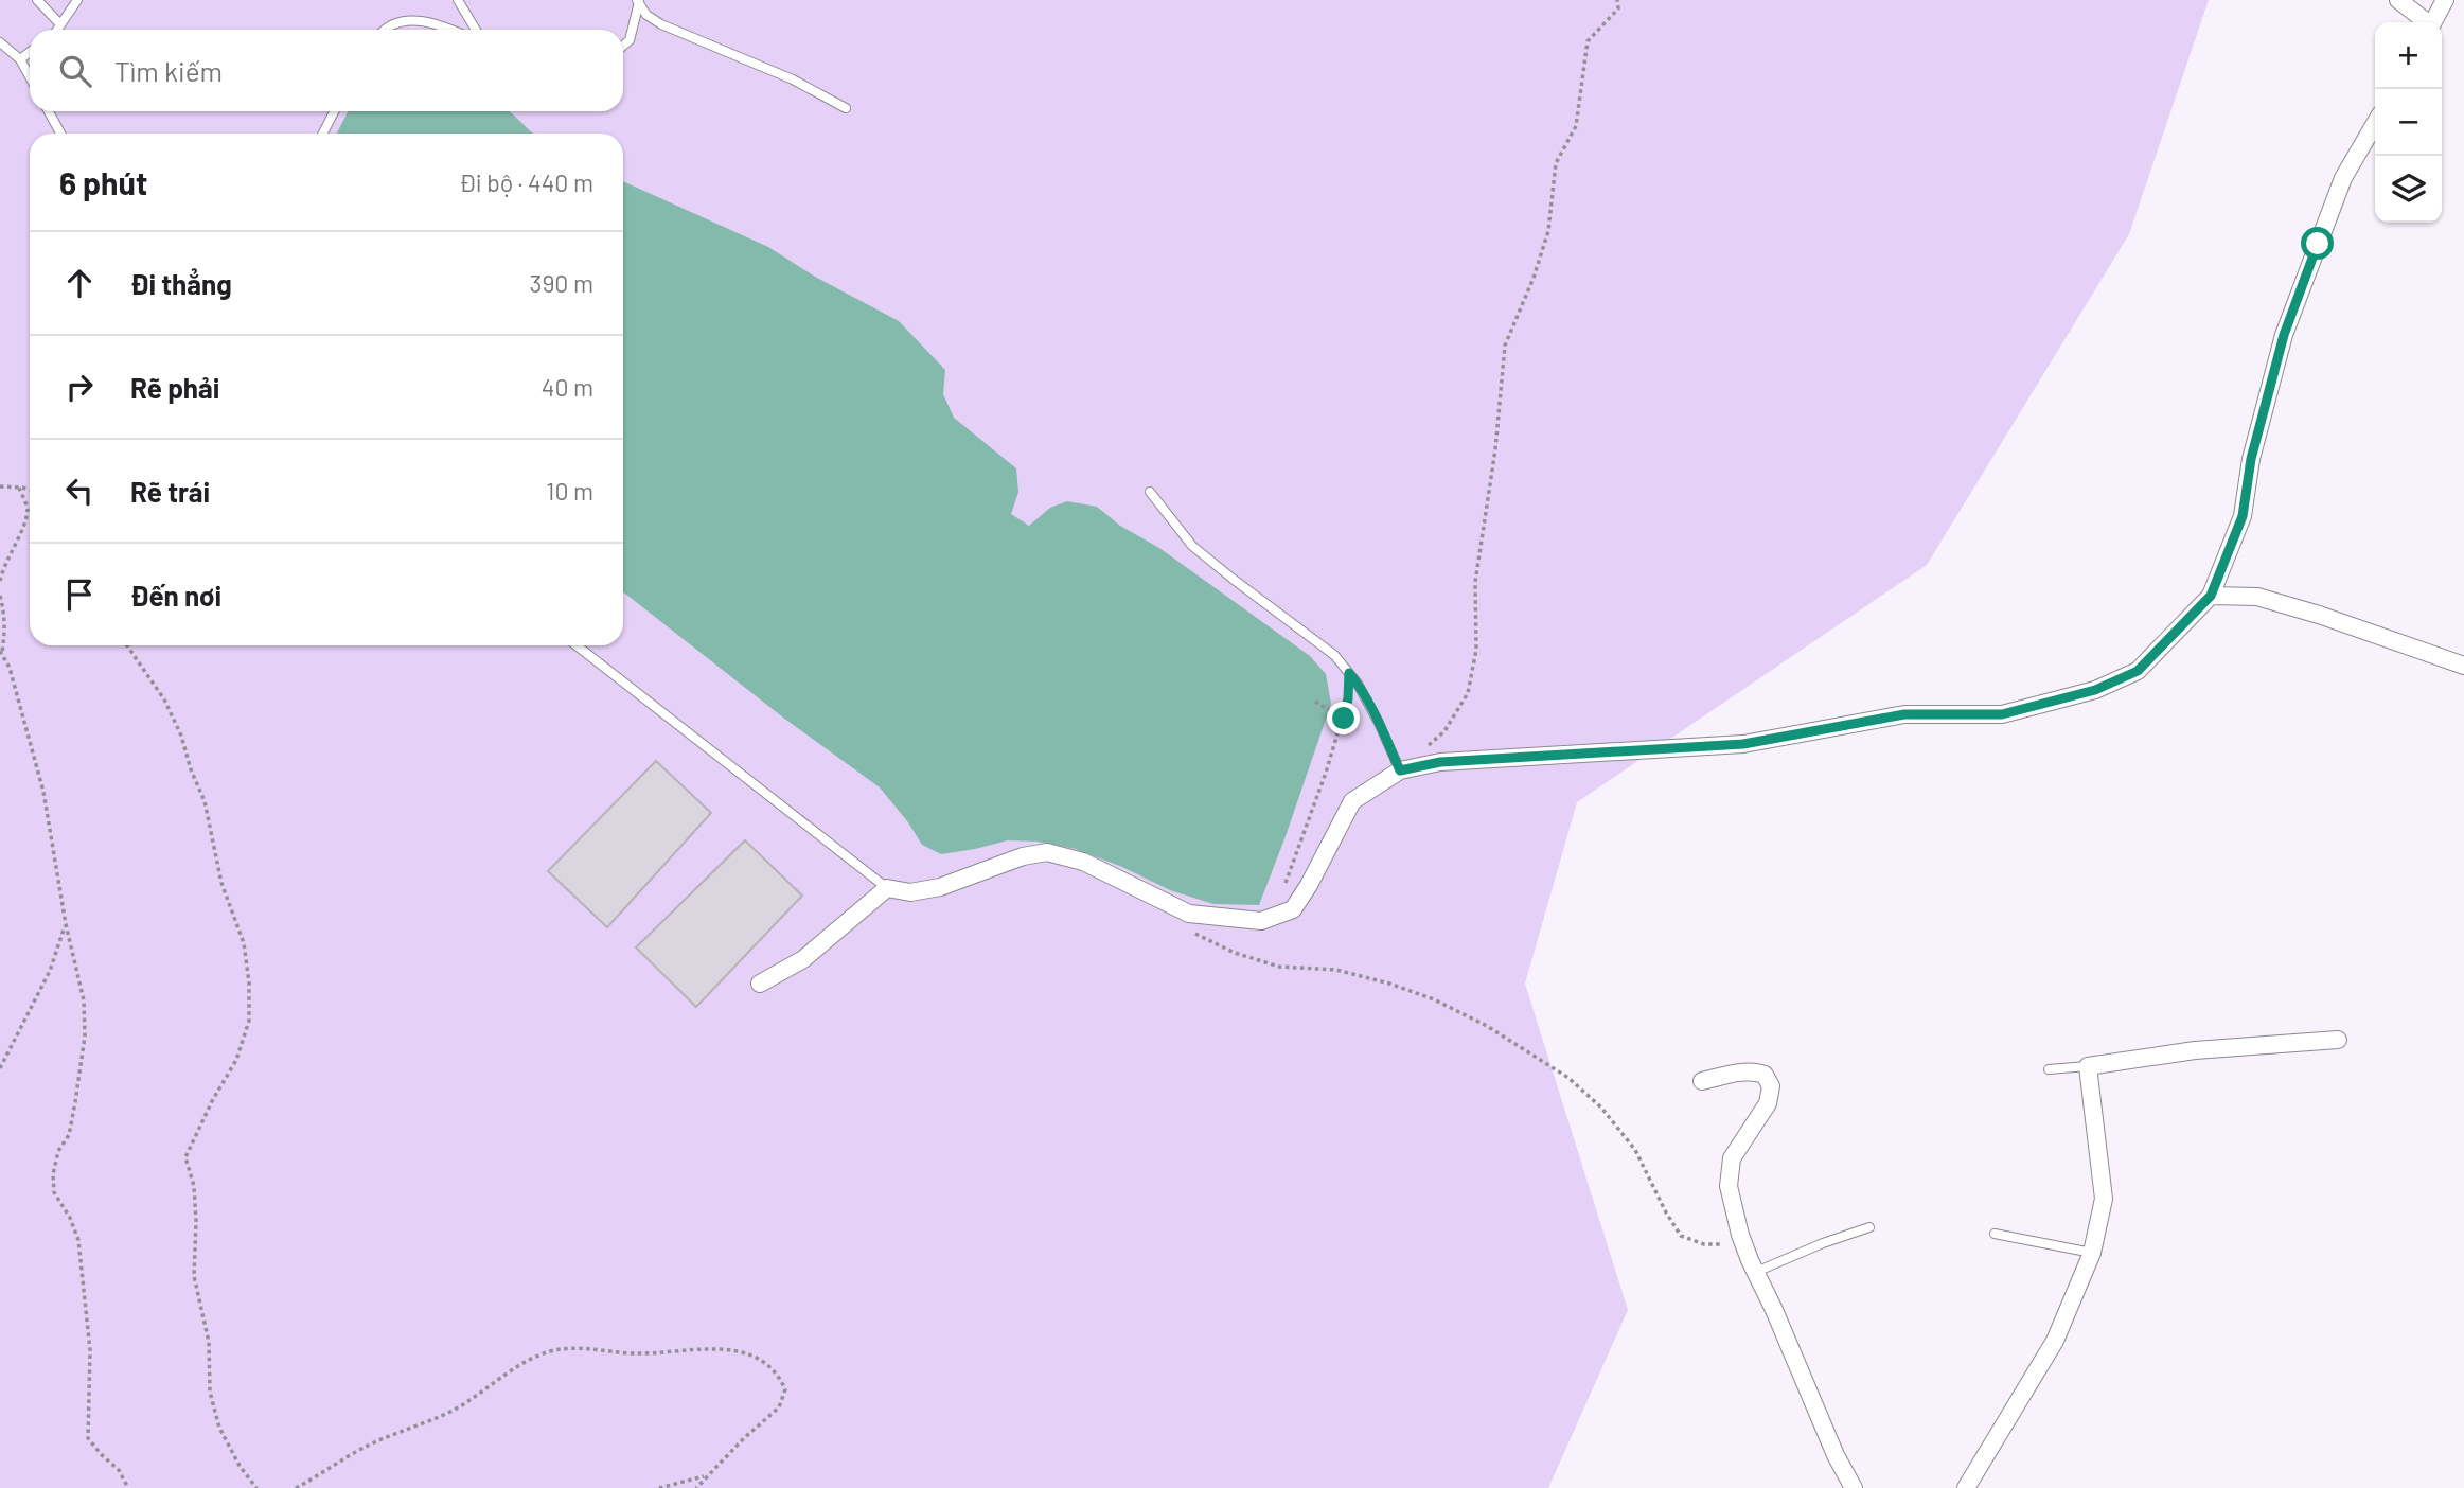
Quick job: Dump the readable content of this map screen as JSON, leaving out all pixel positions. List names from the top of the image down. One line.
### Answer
{"page":{"map_buttons":["+","−"],"search":"Tìm kiếm","heading":["6 phút","Đi bộ · 440 m"],"list":[["Đi thẳng","390 m"],["Rẽ phải","40 m"],["Rẽ trái","10 m"],"Đến nơi"]}}
